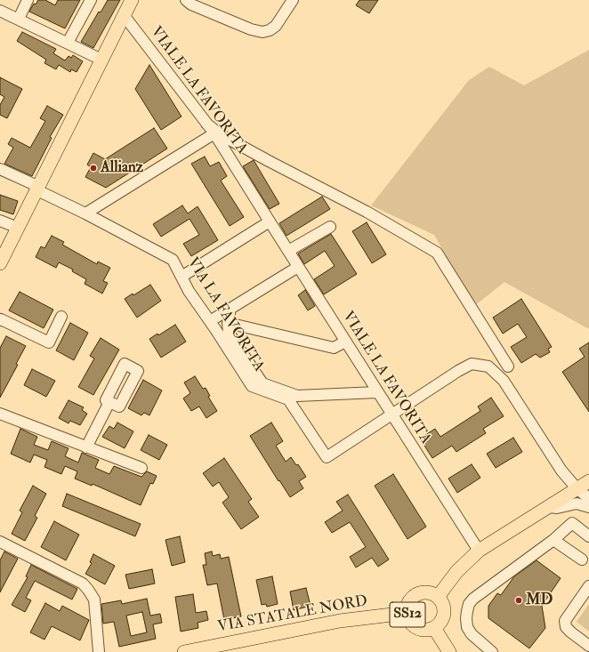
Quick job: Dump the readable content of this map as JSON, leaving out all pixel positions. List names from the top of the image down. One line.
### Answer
{"streets":{"main road":["VIA STATALE NORD","SS12"],"street":["VIALE LA FAVORITA","VIA LA FAVORITA"]},"crossings":[["VIALE LA FAVORITA","VIA LA FAVORITA"],["VIA STATALE NORD","SS12"]],"places":["Allianz","MD"]}
